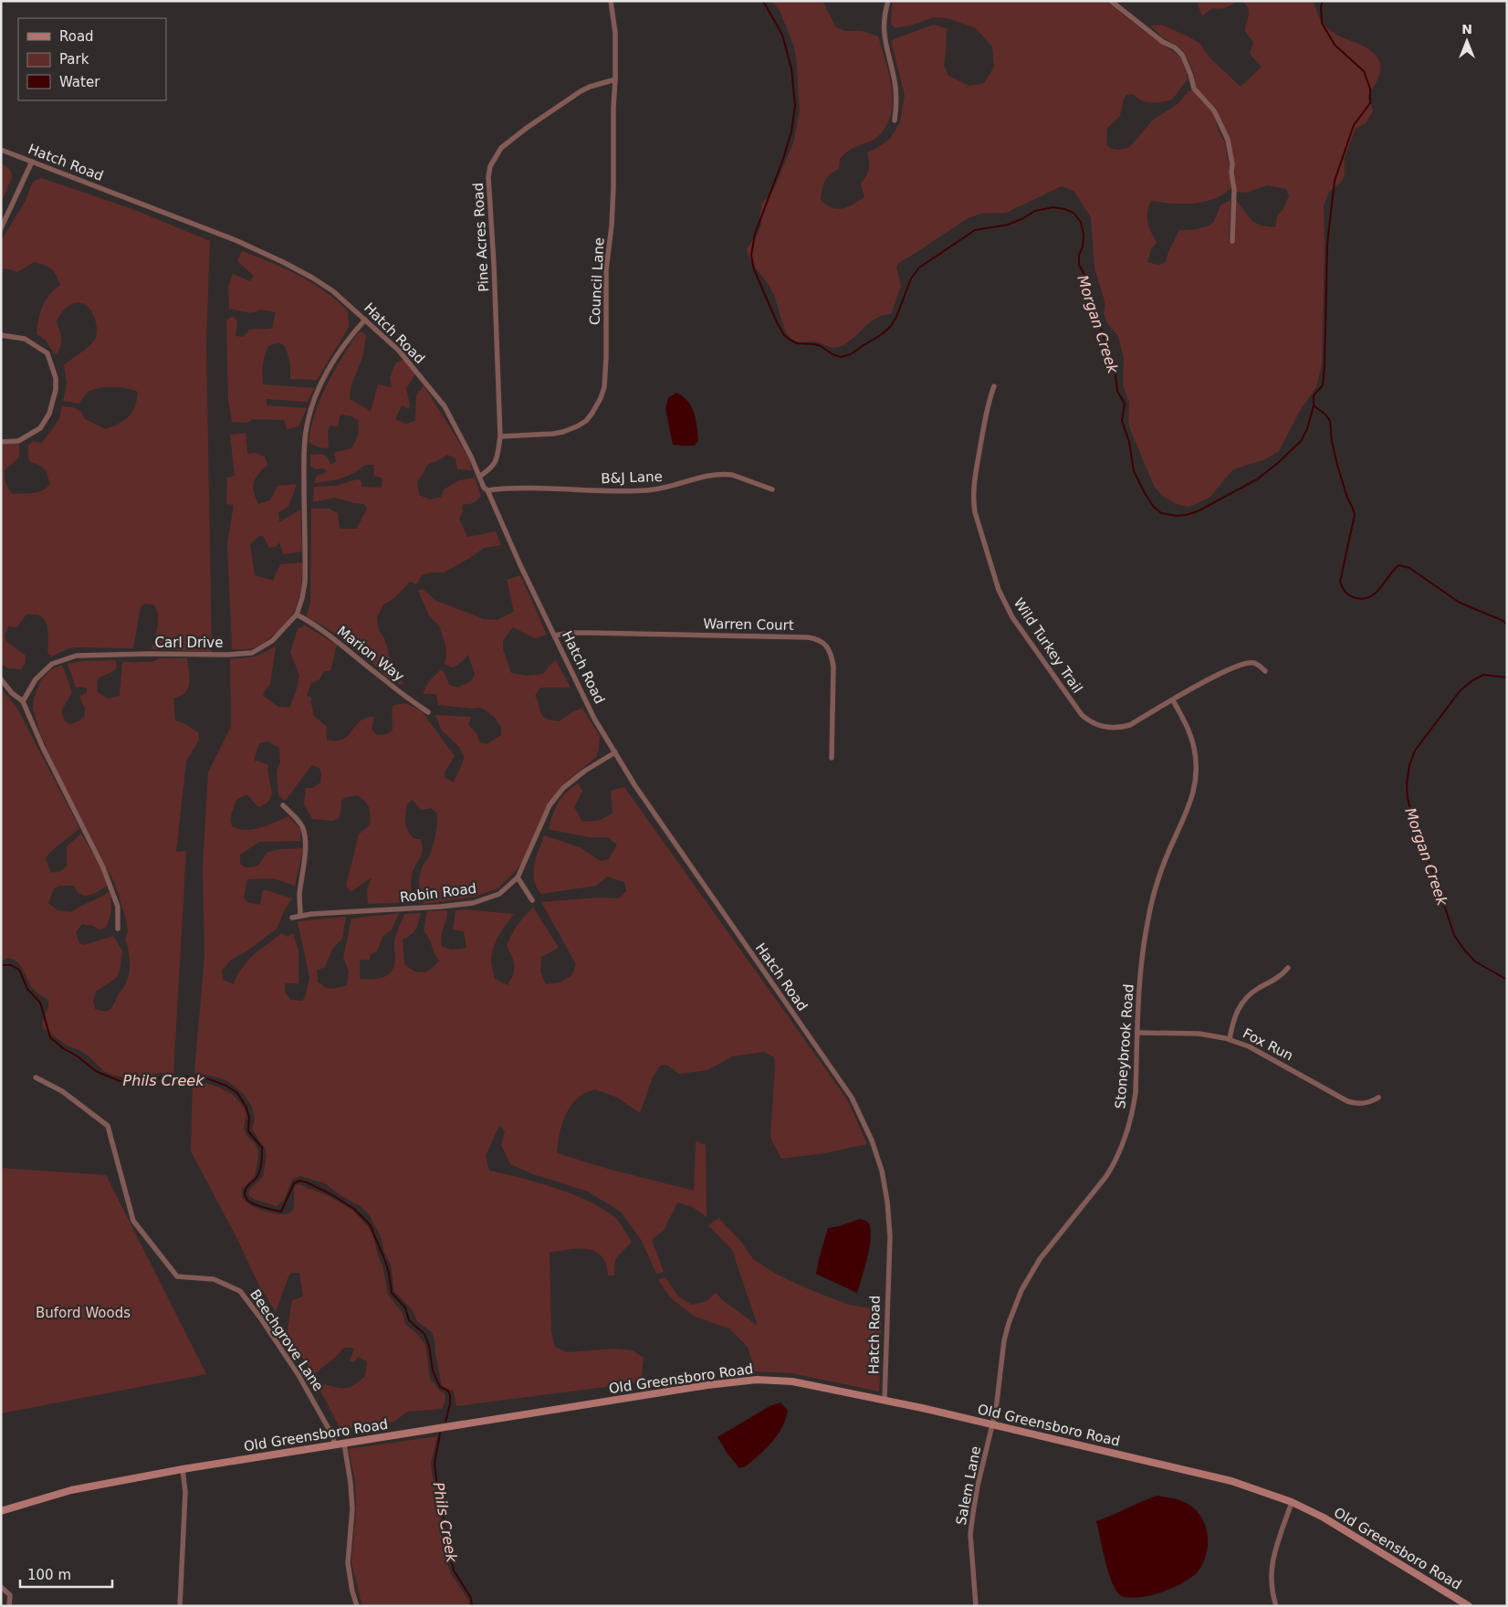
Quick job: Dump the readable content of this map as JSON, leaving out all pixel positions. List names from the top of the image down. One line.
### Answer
{"streets":{"street":["Hatch Road","Pine Acres Road","Council Lane","B&J Lane","Warren Court","Carl Drive","Wild Turkey Trail","Marion Way","Robin Road","Fox Run","Stoneybrook Road","Beechgrove Lane","Old Greensboro Road","Salem Lane"]},"crossings":[["Hatch Road","B&J Lane"],["Hatch Road","Warren Court"],["Hatch Road","Carl Drive"],["Hatch Road","Robin Road"],["Hatch Road","Old Greensboro Road"],["Pine Acres Road","Council Lane"],["Carl Drive","Marion Way"],["Wild Turkey Trail","Stoneybrook Road"],["Fox Run","Stoneybrook Road"],["Stoneybrook Road","Old Greensboro Road"],["Stoneybrook Road","Salem Lane"],["Beechgrove Lane","Old Greensboro Road"],["Old Greensboro Road","Salem Lane"]],"water":["Morgan Creek","Phils Creek"],"parks":["Buford Woods"],"legend":["Road","Park","Water"],"scale_bar":"100 m","north":"top"}
